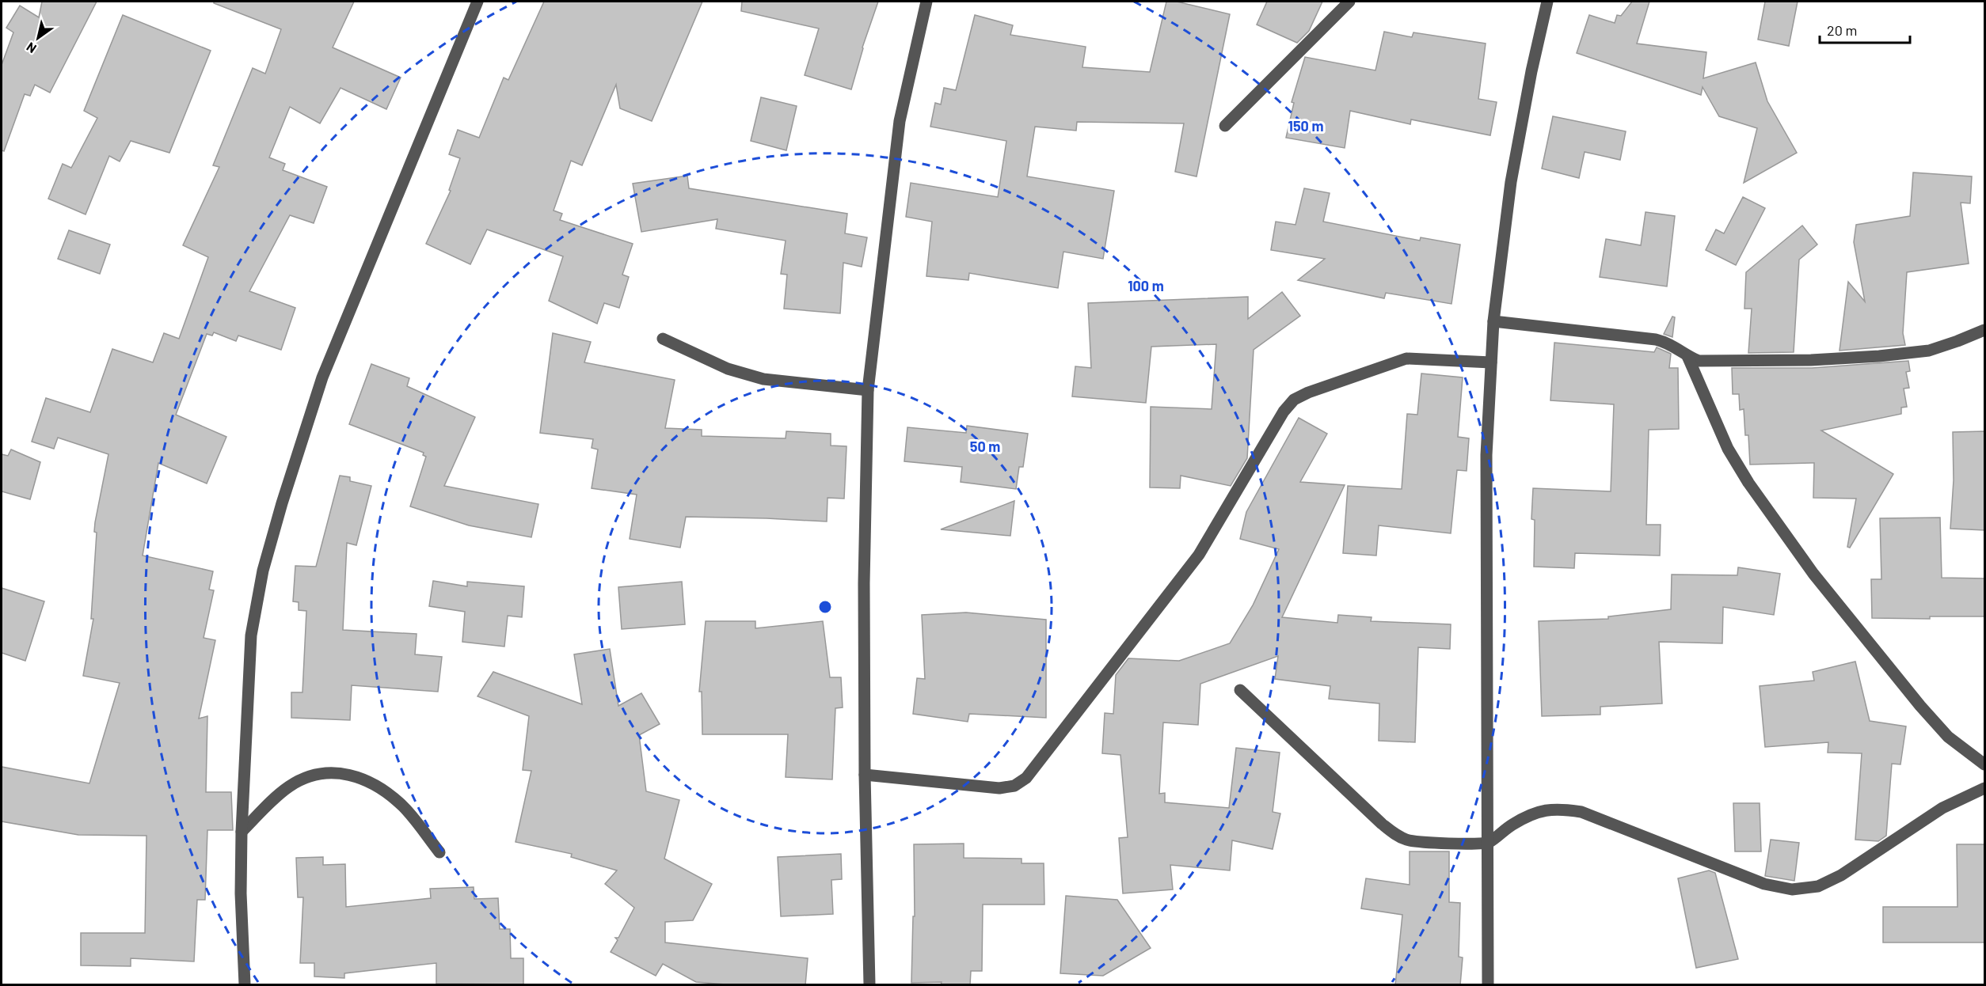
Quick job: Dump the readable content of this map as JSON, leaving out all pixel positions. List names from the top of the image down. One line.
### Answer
{"scale_bar":"20 m","north":"bottom left","rings":["150 m","100 m","50 m"]}
